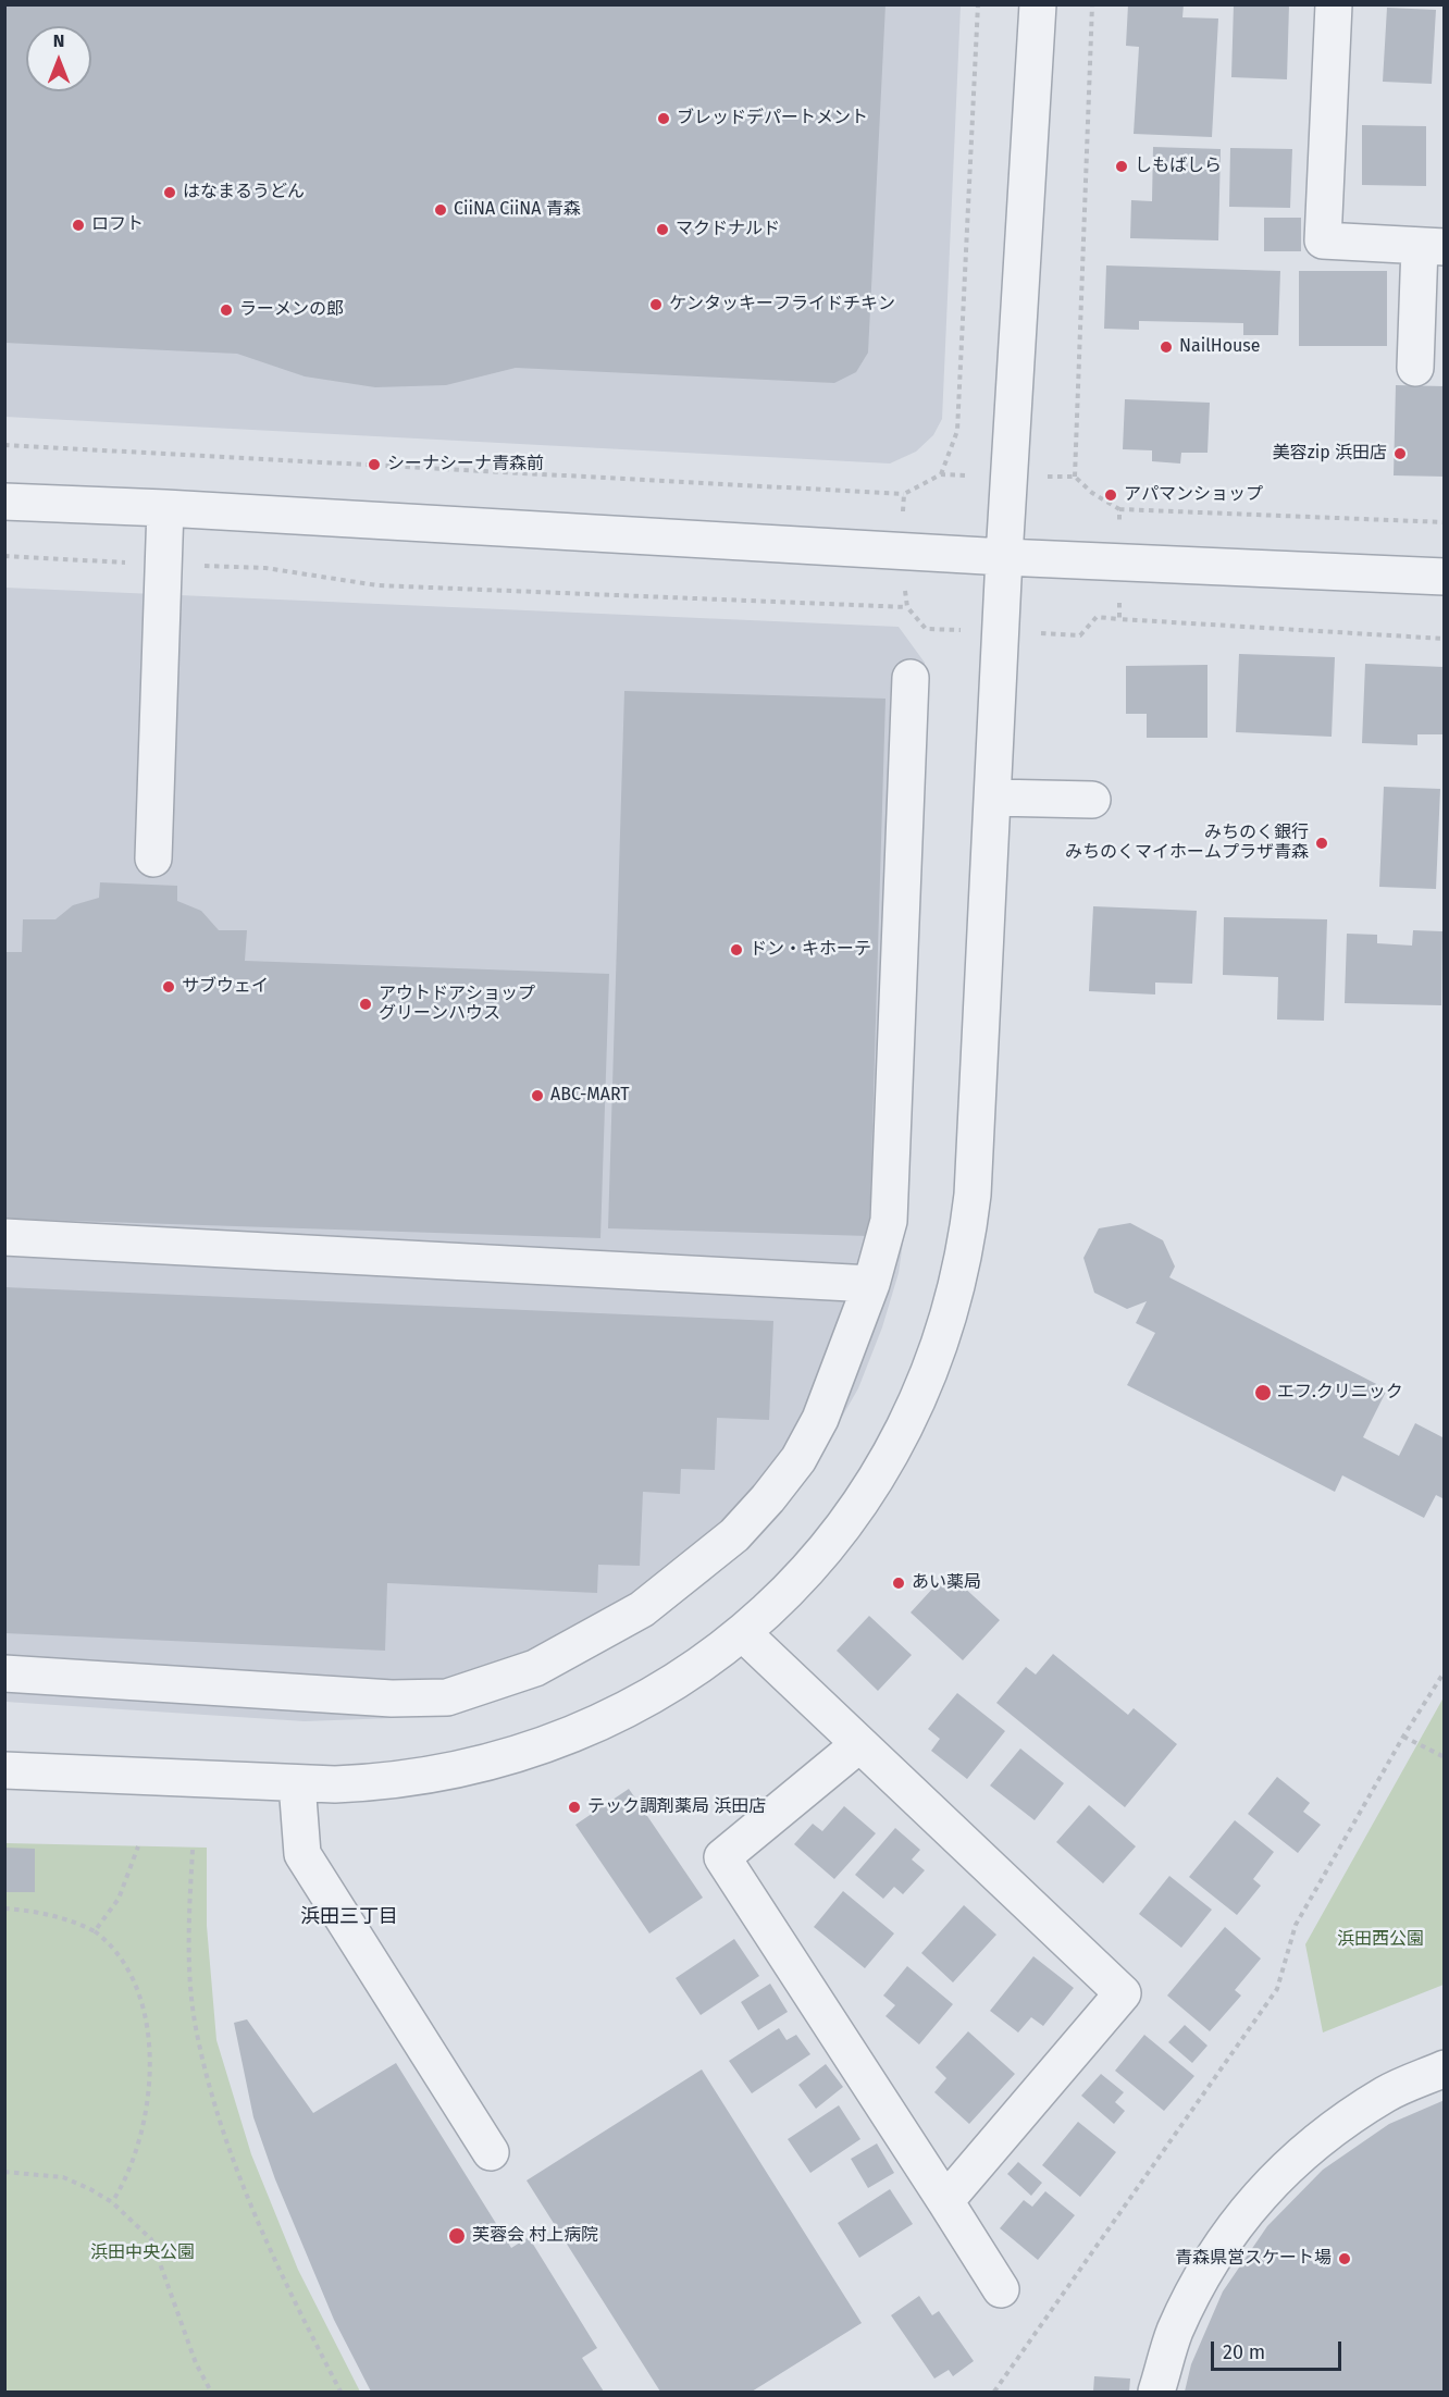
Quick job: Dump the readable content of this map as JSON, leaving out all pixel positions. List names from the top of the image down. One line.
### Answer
{"districts":["浜田三丁目"],"parks":["浜田西公園","浜田中央公園"],"places":["ブレッドデパートメント","しもばしら","はなまるうどん","CiiNA CiiNA 青森","ロフト","マクドナルド","ケンタッキーフライドチキン","ラーメンの郎","NailHouse","美容zip 浜田店","シーナシーナ青森前","アパマンショップ","みちのく銀行 みちのくマイホームプラザ青森","ドン・キホーテ","サブウェイ","アウトドアショップ グリーンハウス","ABC-MART","エフ.クリニック","あい薬局","テック調剤薬局 浜田店","芙蓉会 村上病院","青森県営スケート場"],"scale_bar":"20 m","north":"top"}
